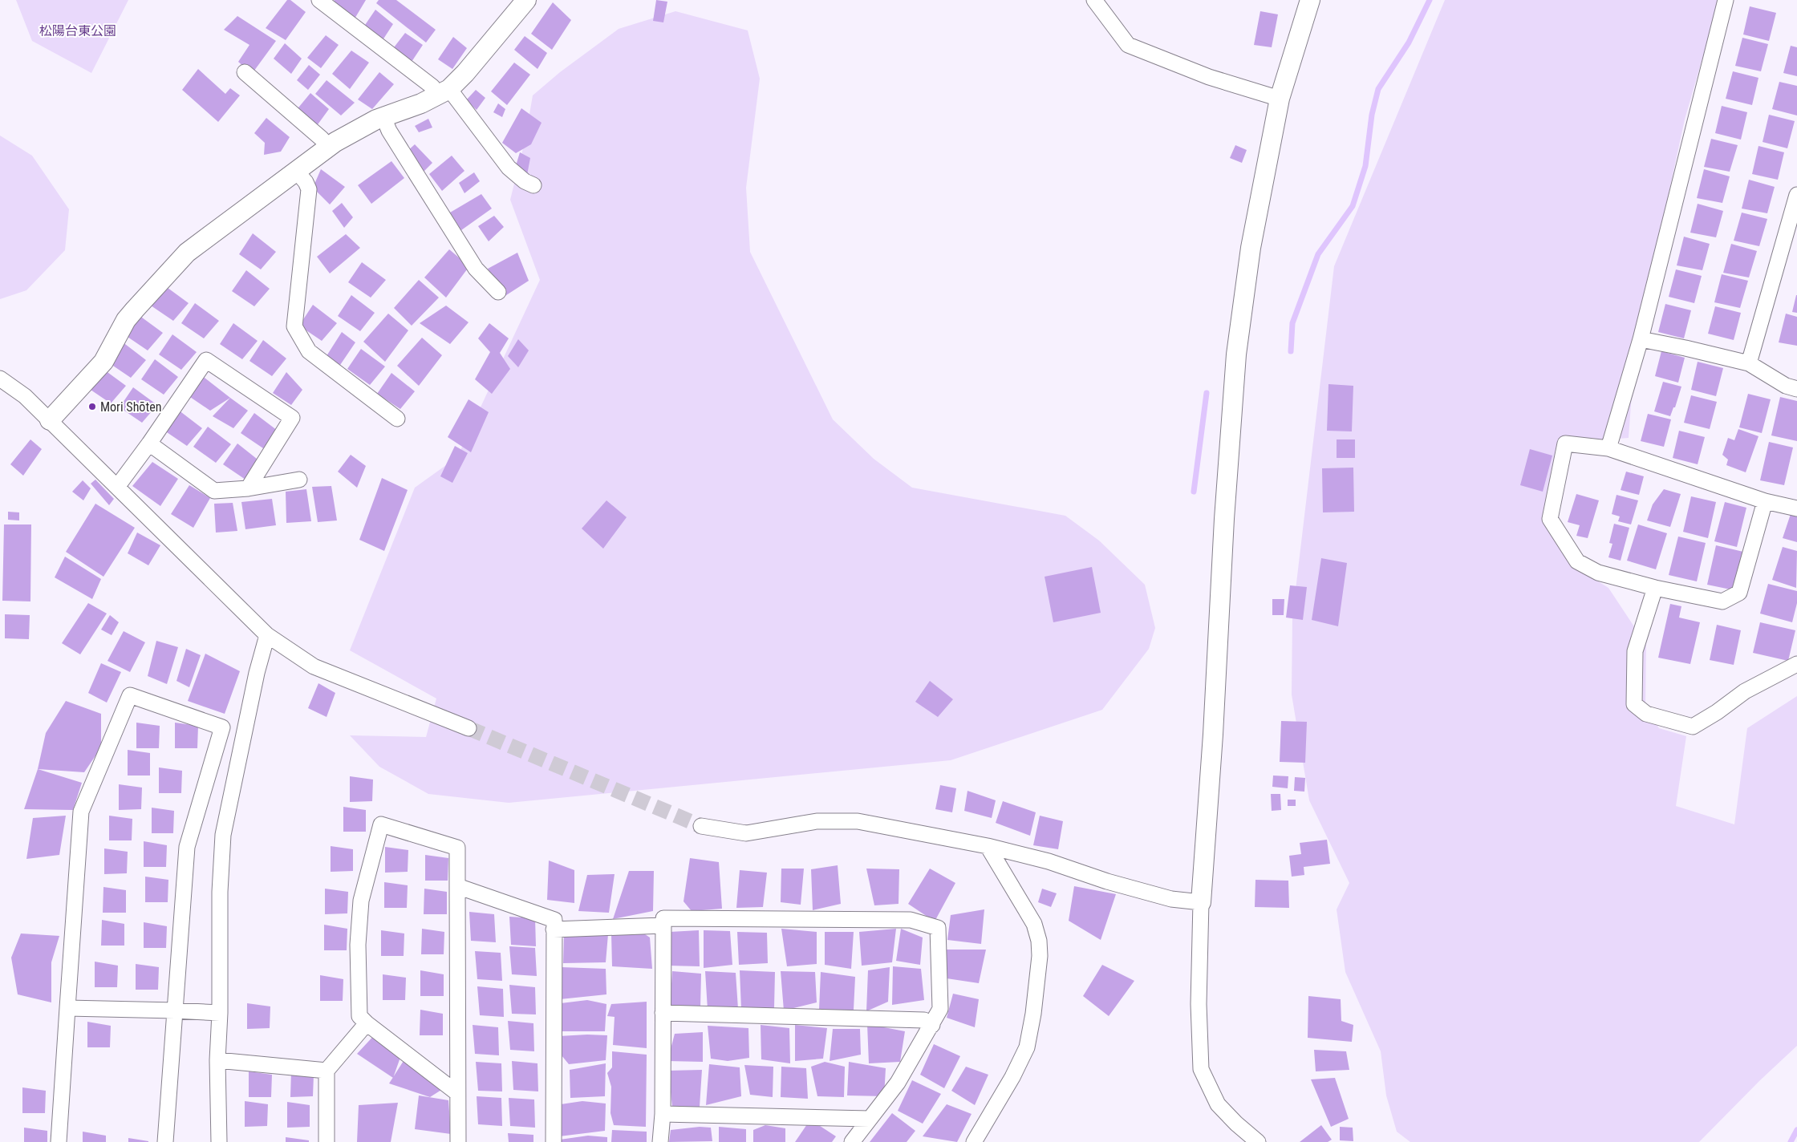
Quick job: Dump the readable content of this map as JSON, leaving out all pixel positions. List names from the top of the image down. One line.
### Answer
{"parks":["松陽台東公園"],"places":["Mori Shōten"]}
